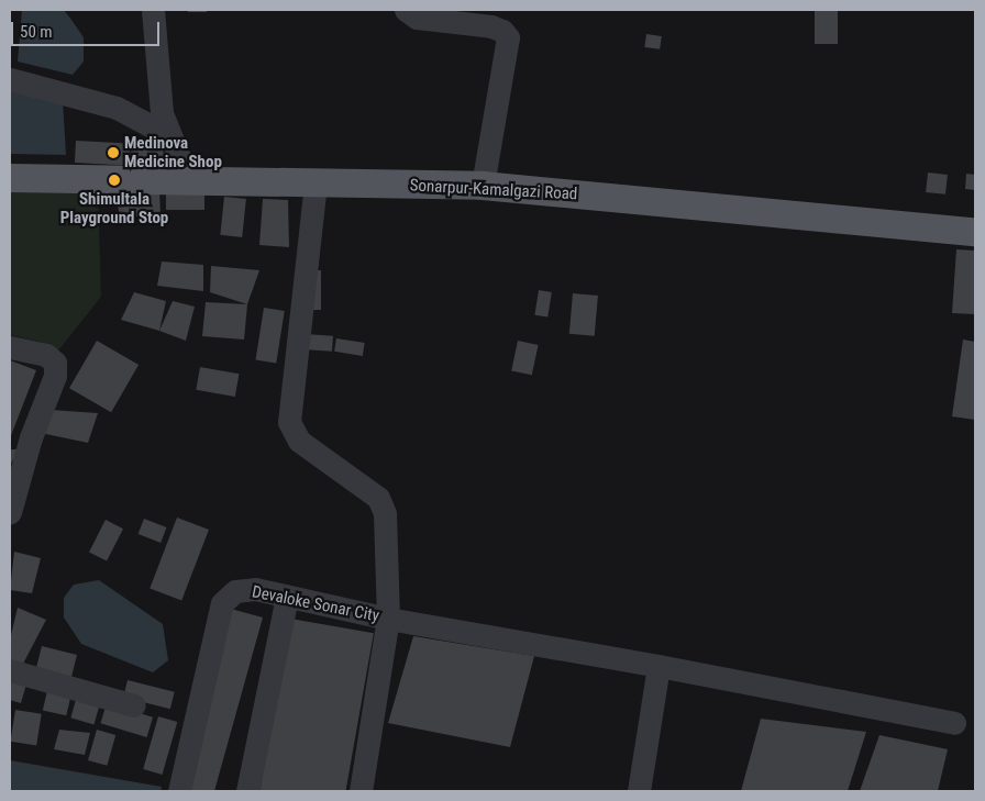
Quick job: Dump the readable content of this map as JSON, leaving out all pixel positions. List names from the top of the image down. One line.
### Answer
{"streets":{"main road":["Sonarpur-Kamalgazi Road"],"street":["Devaloke Sonar City"]},"crossings":[["Sonarpur-Kamalgazi Road","Devaloke Sonar City"]],"places":["Medinova Medicine Shop","Shimultala Playground Stop"],"scale_bar":"50 m"}
